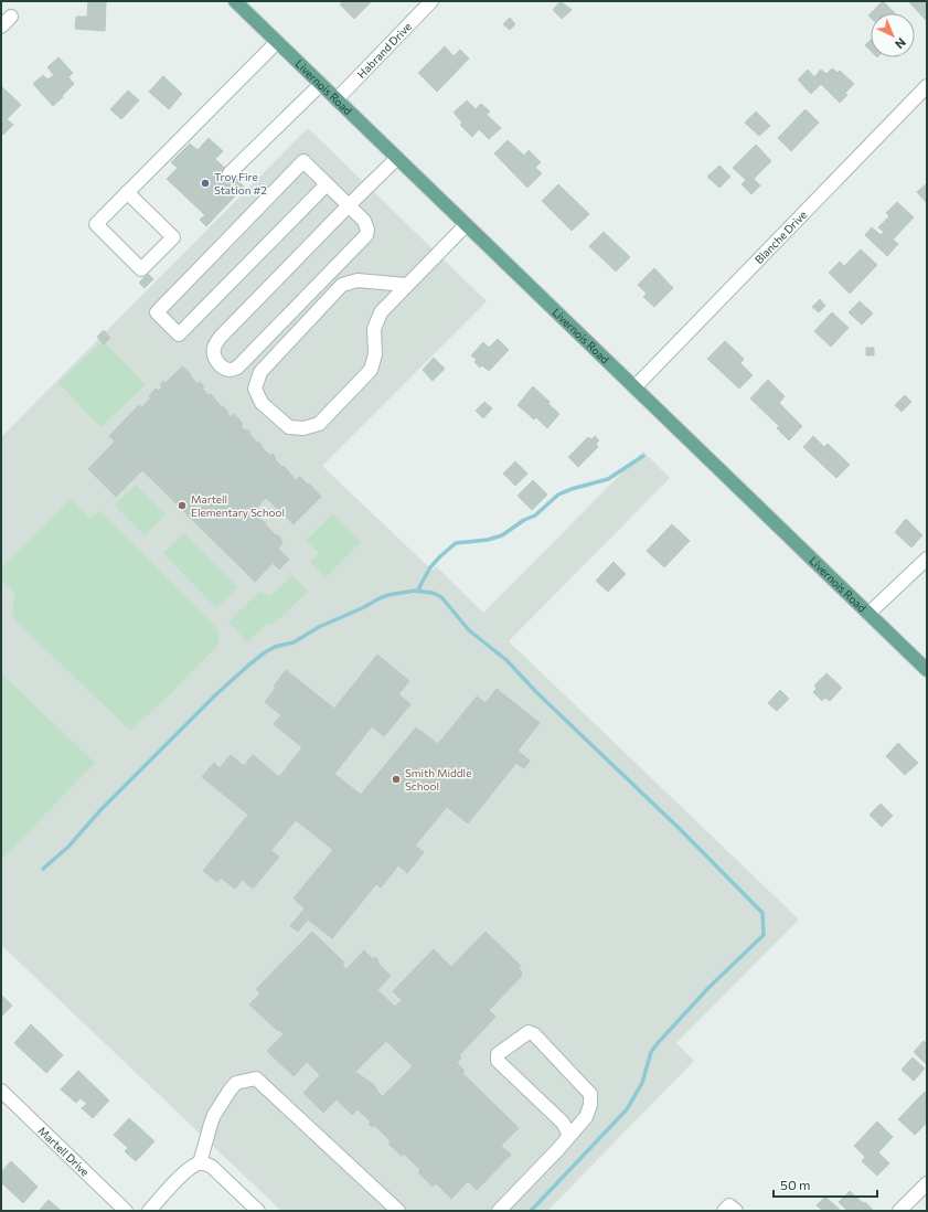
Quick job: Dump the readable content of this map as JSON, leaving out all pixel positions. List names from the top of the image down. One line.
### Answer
{"streets":{"main road":["Livernois Road"],"street":["Habrand Drive","Blanche Drive","Martell Drive"]},"crossings":[["Habrand Drive","Livernois Road"],["Livernois Road","Blanche Drive"]],"places":["Troy Fire Station #2","Martell Elementary School","Smith Middle School"],"scale_bar":"50 m","north":"bottom right"}
